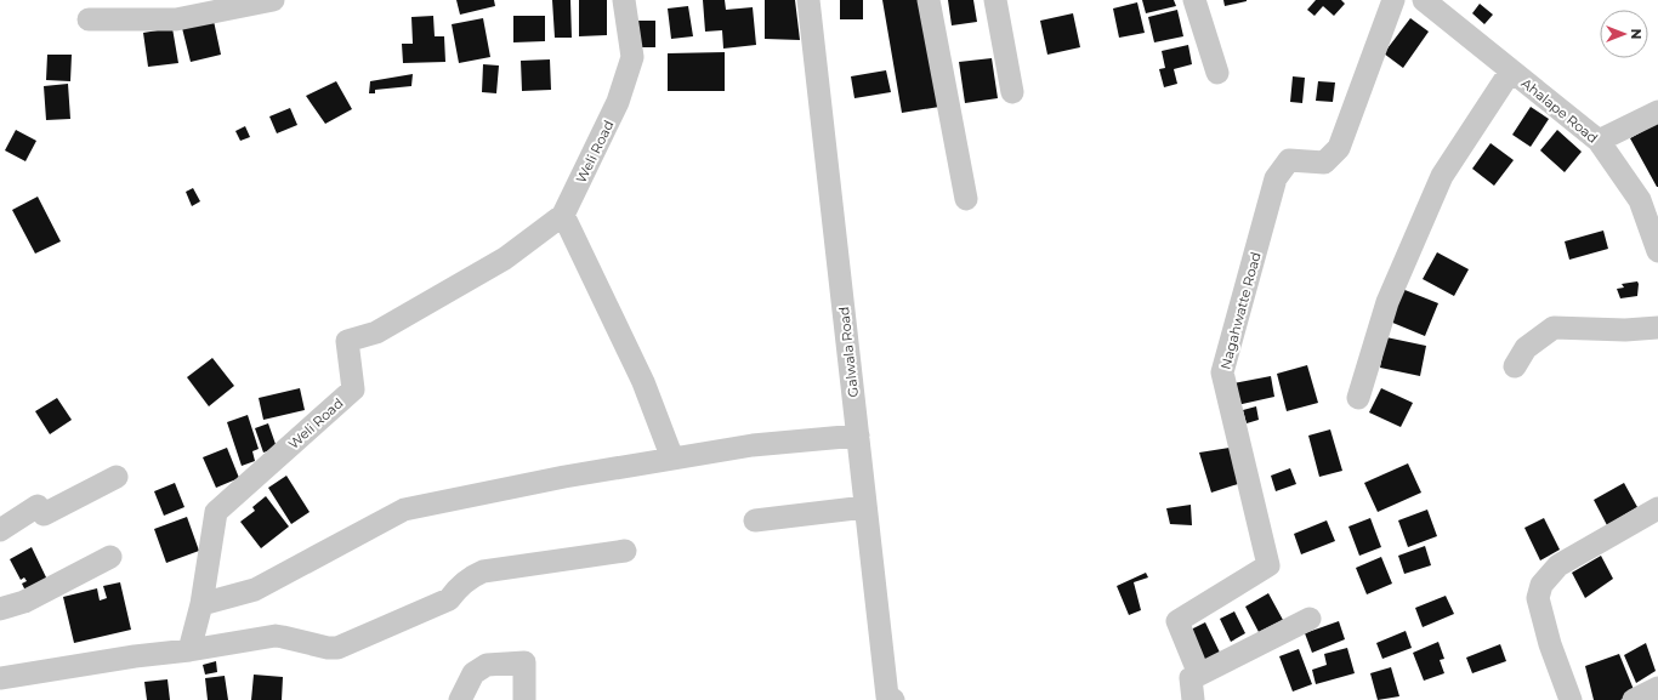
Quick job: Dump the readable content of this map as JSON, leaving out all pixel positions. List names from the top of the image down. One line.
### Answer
{"streets":{"street":["Ahalape Road","Weli Road","Nagahwatte Road","Galwala Road"]},"north":"right"}
